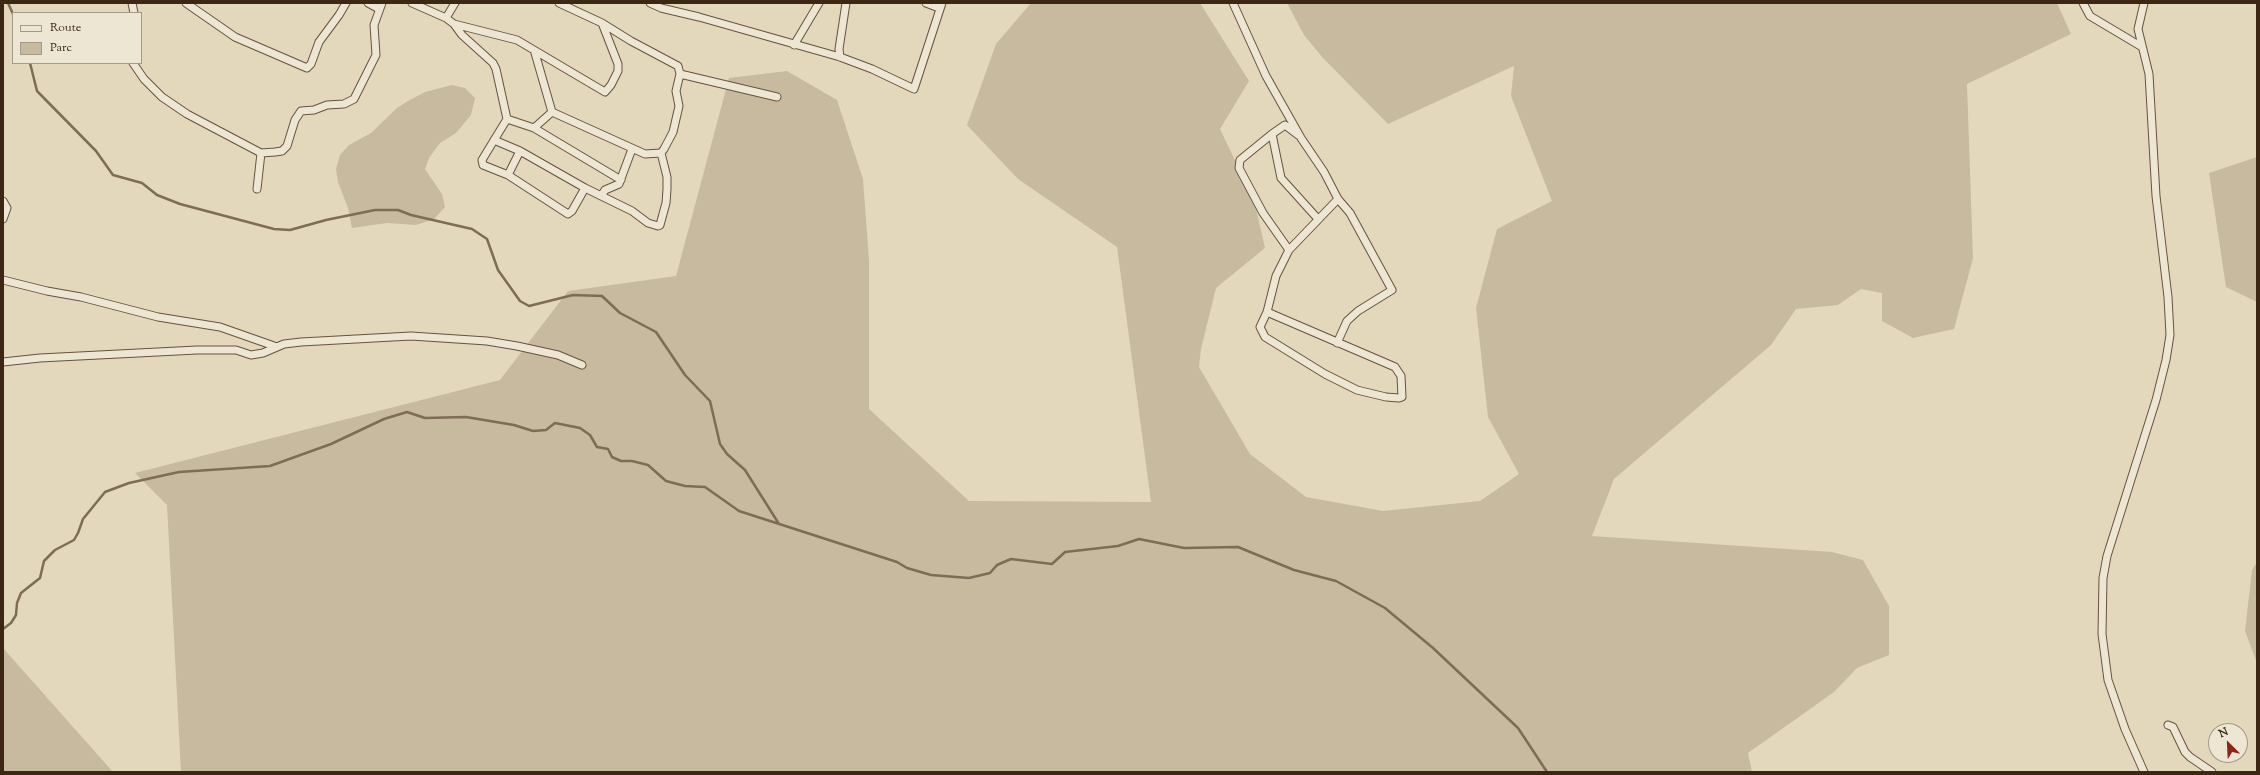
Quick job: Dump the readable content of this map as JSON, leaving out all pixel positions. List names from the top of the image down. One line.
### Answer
{"legend":["Route","Parc"],"north":"top left"}
